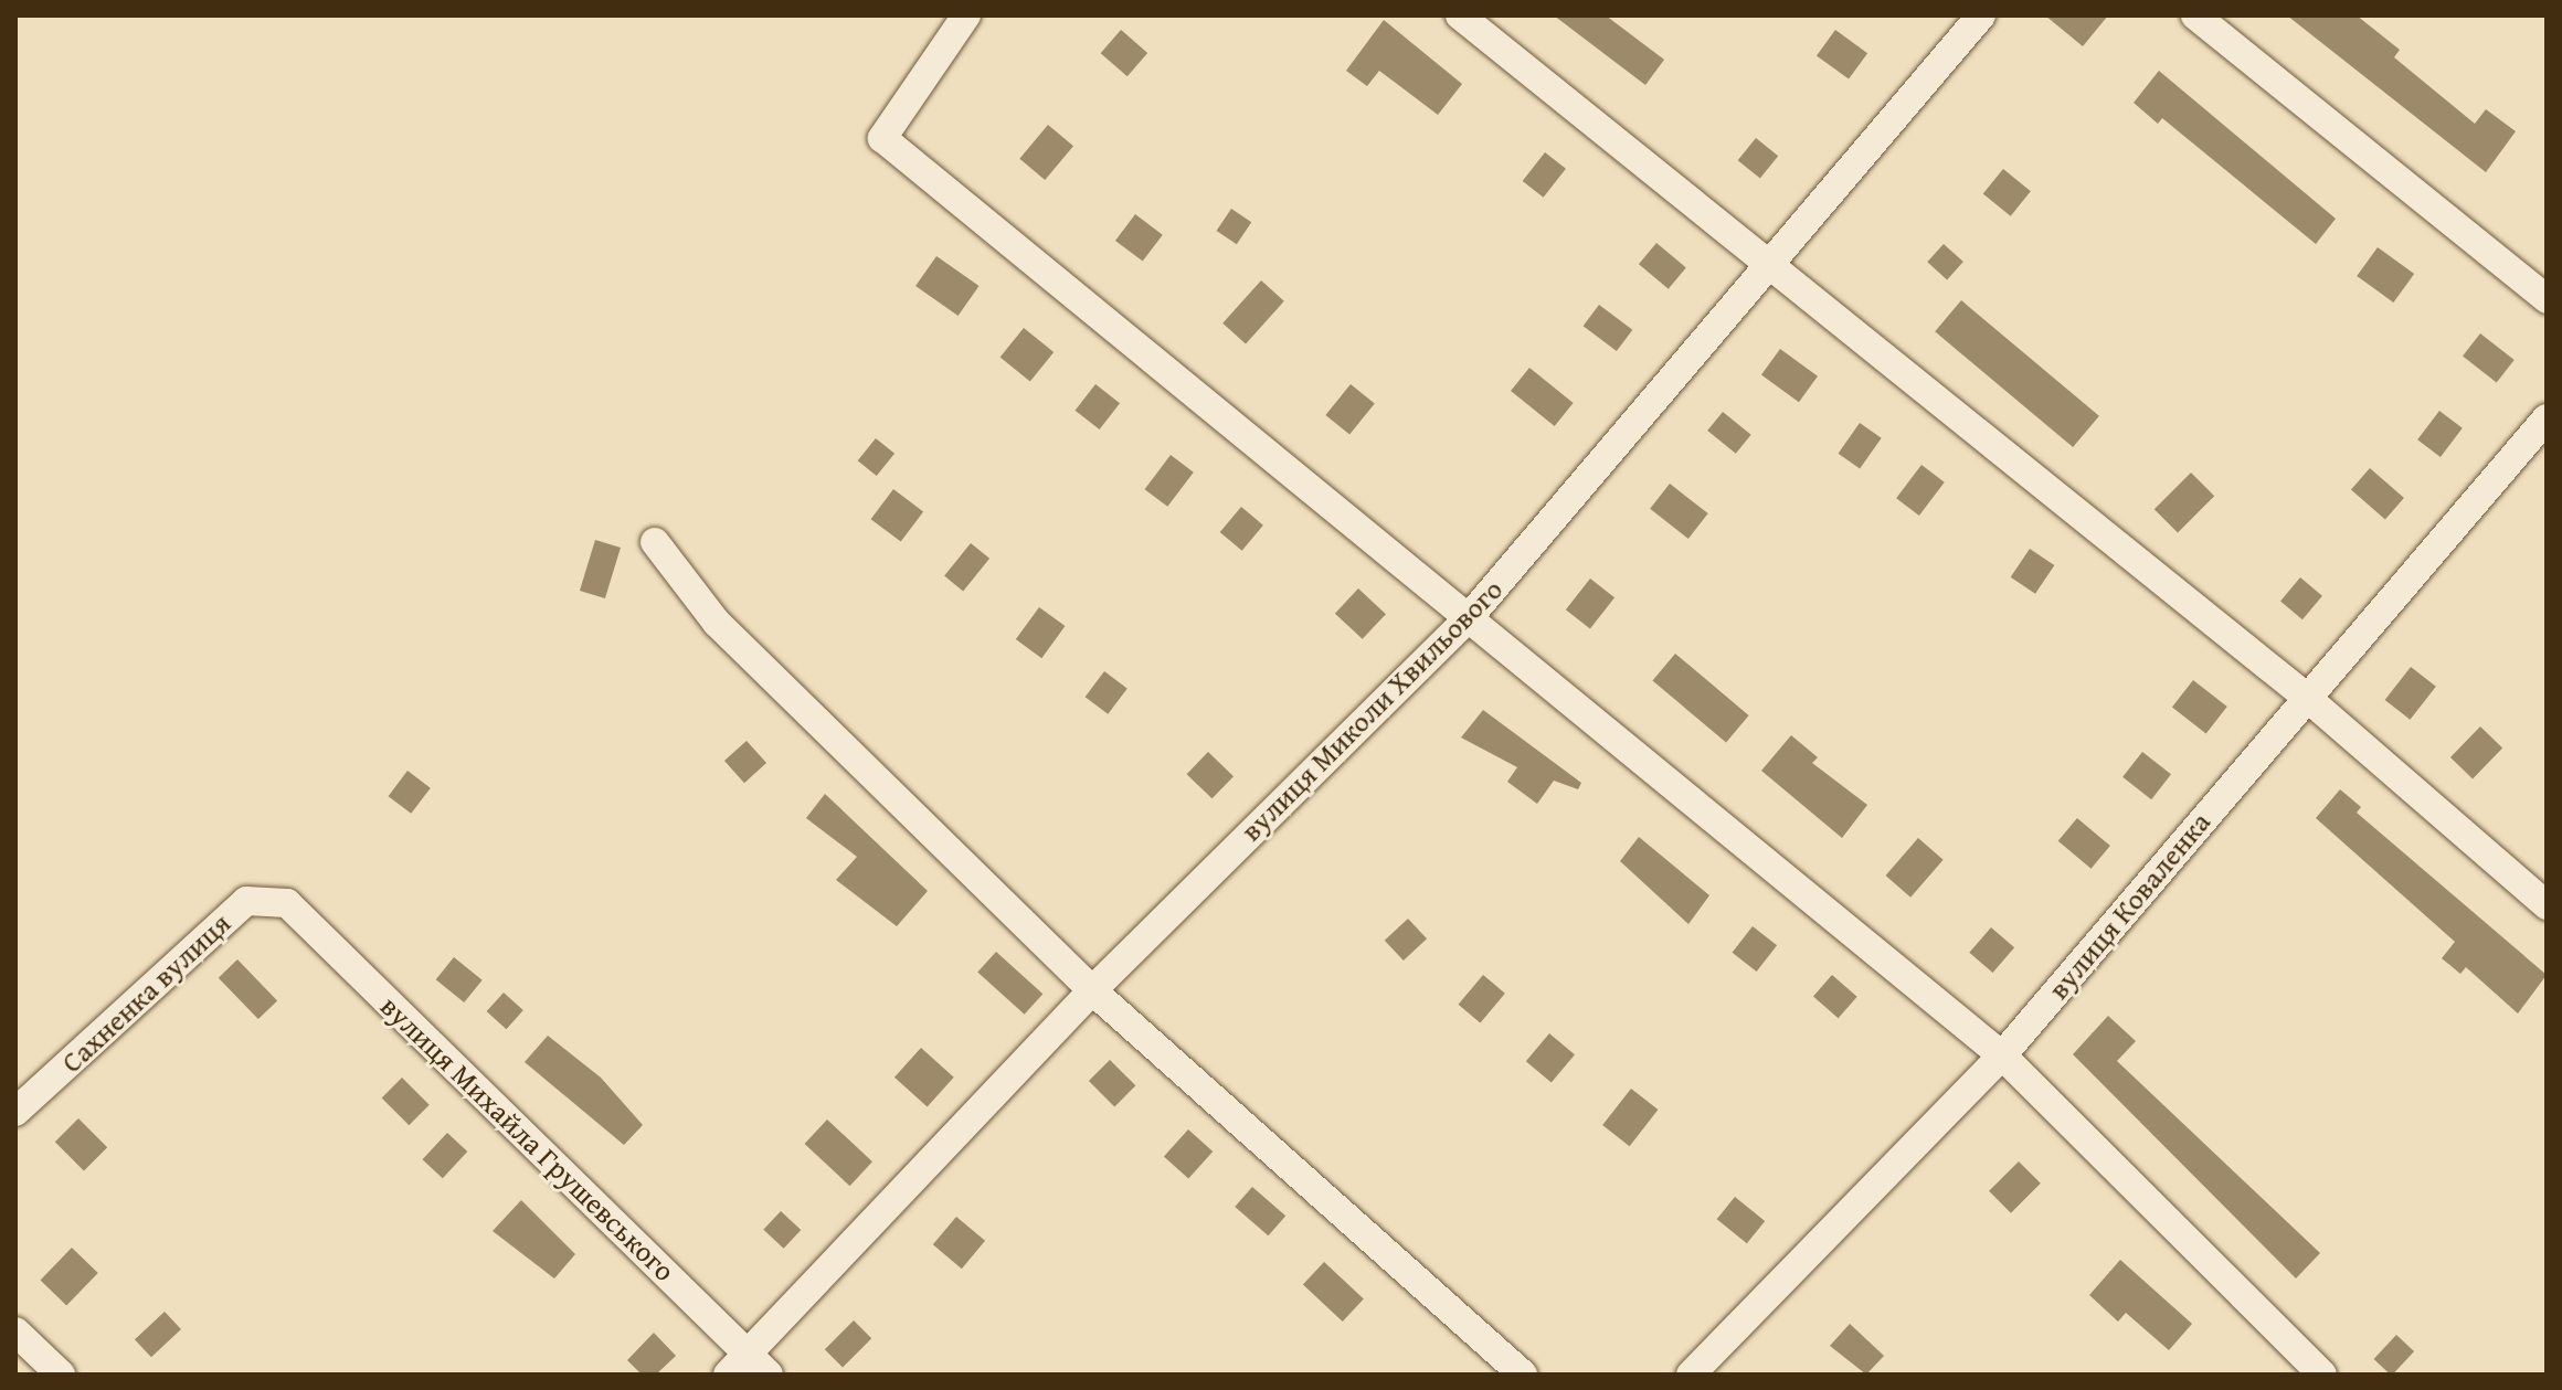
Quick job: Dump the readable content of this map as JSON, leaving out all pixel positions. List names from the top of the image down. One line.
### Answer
{"streets":{"street":["вулиця Миколи Хвильового","вулиця Коваленка","Сахненка вулиця","вулиця Михайла Грушевського"]},"crossings":[["вулиця Миколи Хвильового","вулиця Михайла Грушевського"],["Сахненка вулиця","вулиця Михайла Грушевського"]]}
